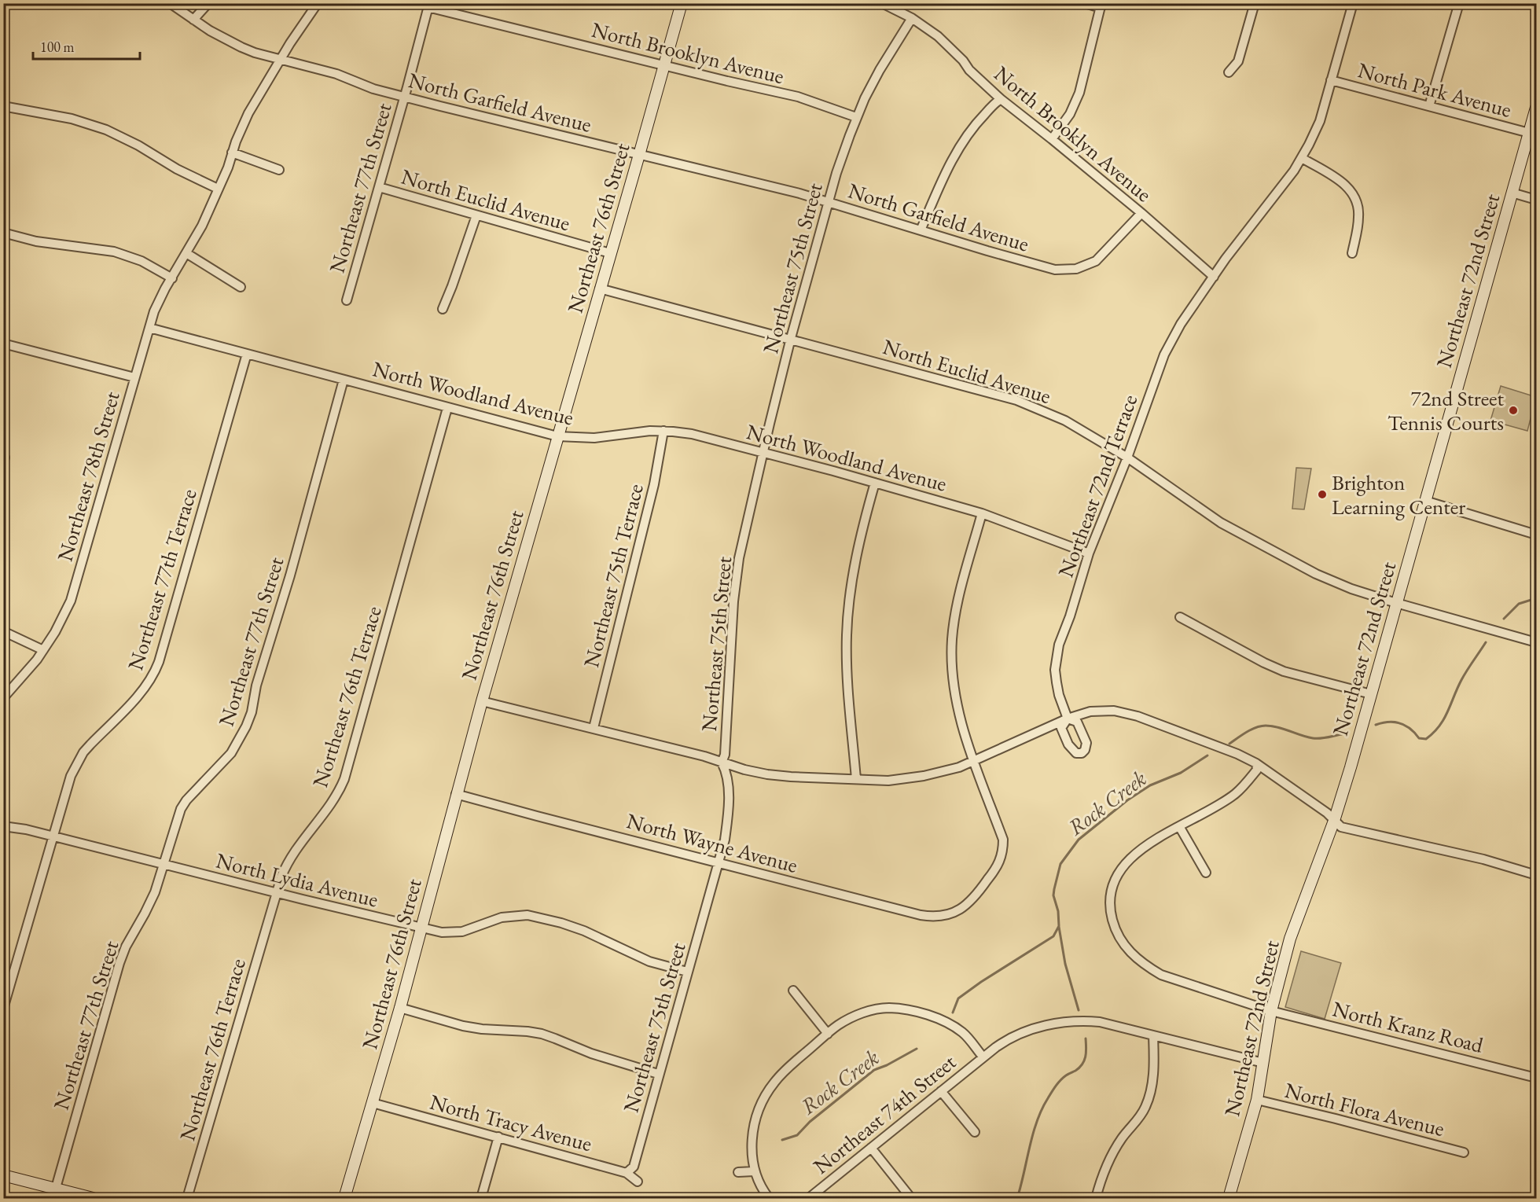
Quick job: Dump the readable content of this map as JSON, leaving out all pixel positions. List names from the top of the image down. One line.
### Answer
{"streets":{"street":["North Brooklyn Avenue","North Park Avenue","North Garfield Avenue","Northeast 77th Street","North Euclid Avenue","Northeast 76th Street","Northeast 75th Street","Northeast 72nd Street","North Woodland Avenue","Northeast 78th Street","Northeast 72nd Terrace","Northeast 75th Terrace","Northeast 77th Terrace","Northeast 76th Terrace","North Wayne Avenue","North Lydia Avenue","North Kranz Road","North Flora Avenue","Northeast 74th Street","North Tracy Avenue"]},"crossings":[["North Brooklyn Avenue","North Garfield Avenue"],["North Brooklyn Avenue","Northeast 77th Street"],["North Brooklyn Avenue","Northeast 76th Street"],["North Brooklyn Avenue","Northeast 75th Street"],["North Brooklyn Avenue","Northeast 72nd Terrace"],["North Park Avenue","Northeast 72nd Street"],["North Park Avenue","Northeast 72nd Terrace"],["North Garfield Avenue","Northeast 77th Street"],["North Garfield Avenue","Northeast 76th Street"],["North Garfield Avenue","Northeast 75th Street"],["North Garfield Avenue","Northeast 78th Street"],["Northeast 77th Street","North Euclid Avenue"],["Northeast 77th Street","North Woodland Avenue"],["Northeast 77th Street","North Lydia Avenue"],["North Euclid Avenue","Northeast 76th Street"],["North Euclid Avenue","Northeast 75th Street"],["North Euclid Avenue","Northeast 72nd Street"],["North Euclid Avenue","Northeast 72nd Terrace"],["Northeast 76th Street","North Woodland Avenue"],["Northeast 76th Street","North Wayne Avenue"],["Northeast 76th Street","North Lydia Avenue"],["Northeast 76th Street","North Tracy Avenue"],["Northeast 75th Street","North Woodland Avenue"],["Northeast 75th Street","North Wayne Avenue"],["Northeast 75th Street","North Lydia Avenue"],["Northeast 75th Street","North Tracy Avenue"],["Northeast 72nd Street","North Kranz Road"],["Northeast 72nd Street","North Flora Avenue"],["North Woodland Avenue","Northeast 78th Street"],["North Woodland Avenue","Northeast 72nd Terrace"],["North Woodland Avenue","Northeast 75th Terrace"],["North Woodland Avenue","Northeast 77th Terrace"],["North Woodland Avenue","Northeast 76th Terrace"],["Northeast 77th Terrace","North Lydia Avenue"],["Northeast 76th Terrace","North Lydia Avenue"],["North Flora Avenue","Northeast 74th Street"]],"water":["Rock Creek"],"places":["72nd Street Tennis Courts","Brighton Learning Center"],"scale_bar":"100 m"}
